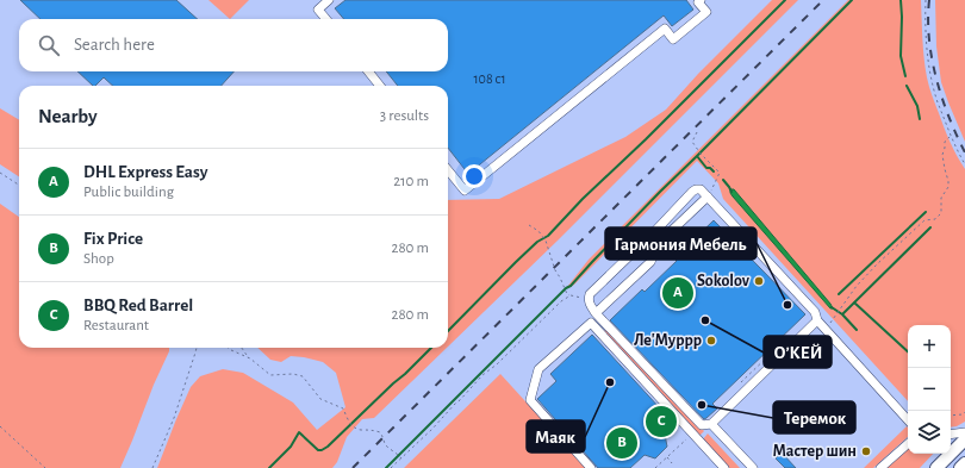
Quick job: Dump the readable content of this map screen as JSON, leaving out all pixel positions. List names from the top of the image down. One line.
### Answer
{"places":["Sokolov","Гармония Мебель","О’КЕЙ","Ле'Муррр","Маяк","Теремок","Мастер шин"],"house_numbers":["108 с1"],"page":{"search":"Search here","heading":["Nearby","3 results"],"list":[{"mark":"A","name":"DHL Express Easy","note":"Public building","value":"210 m"},{"mark":"B","name":"Fix Price","note":"Shop","value":"280 m"},{"mark":"C","name":"BBQ Red Barrel","note":"Restaurant","value":"280 m"}],"pins":["A","C","B"],"map_buttons":["+","−"]}}
